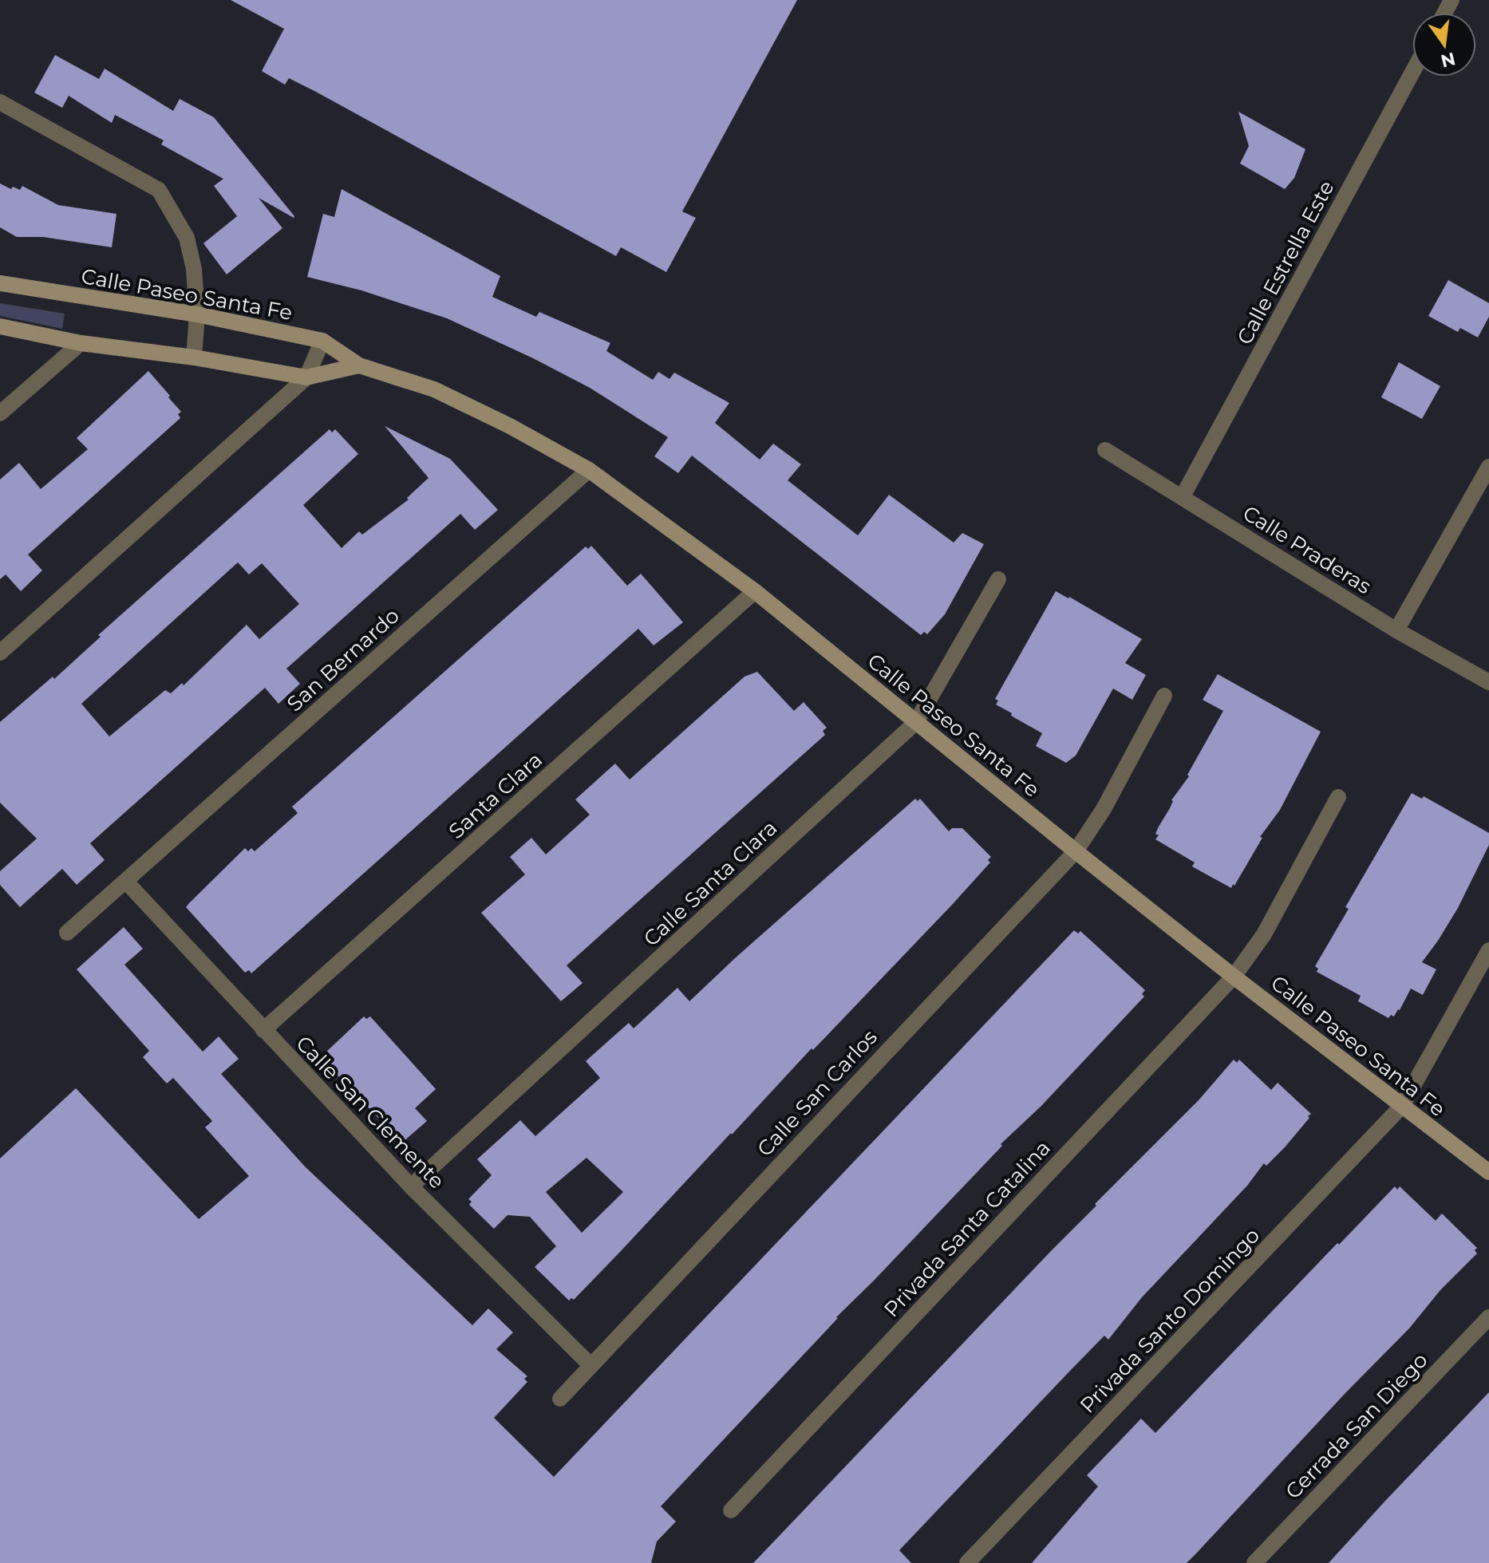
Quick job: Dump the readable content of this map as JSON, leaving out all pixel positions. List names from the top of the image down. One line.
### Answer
{"streets":{"street":["Calle Estrella Este","Calle Paseo Santa Fe","Calle Praderas","San Bernardo","Santa Clara","Calle Santa Clara","Calle San Carlos","Calle San Clemente","Privada Santa Catalina","Privada Santo Domingo","Cerrada San Diego"]},"crossings":[["Calle Estrella Este","Calle Praderas"],["Calle Paseo Santa Fe","San Bernardo"],["Calle Paseo Santa Fe","Santa Clara"],["Calle Paseo Santa Fe","Calle Santa Clara"],["Calle Paseo Santa Fe","Calle San Carlos"],["Calle Paseo Santa Fe","Privada Santa Catalina"],["Calle Paseo Santa Fe","Privada Santo Domingo"],["San Bernardo","Calle San Clemente"],["Santa Clara","Calle San Clemente"],["Calle Santa Clara","Calle San Clemente"],["Calle San Carlos","Calle San Clemente"]],"north":"bottom"}
